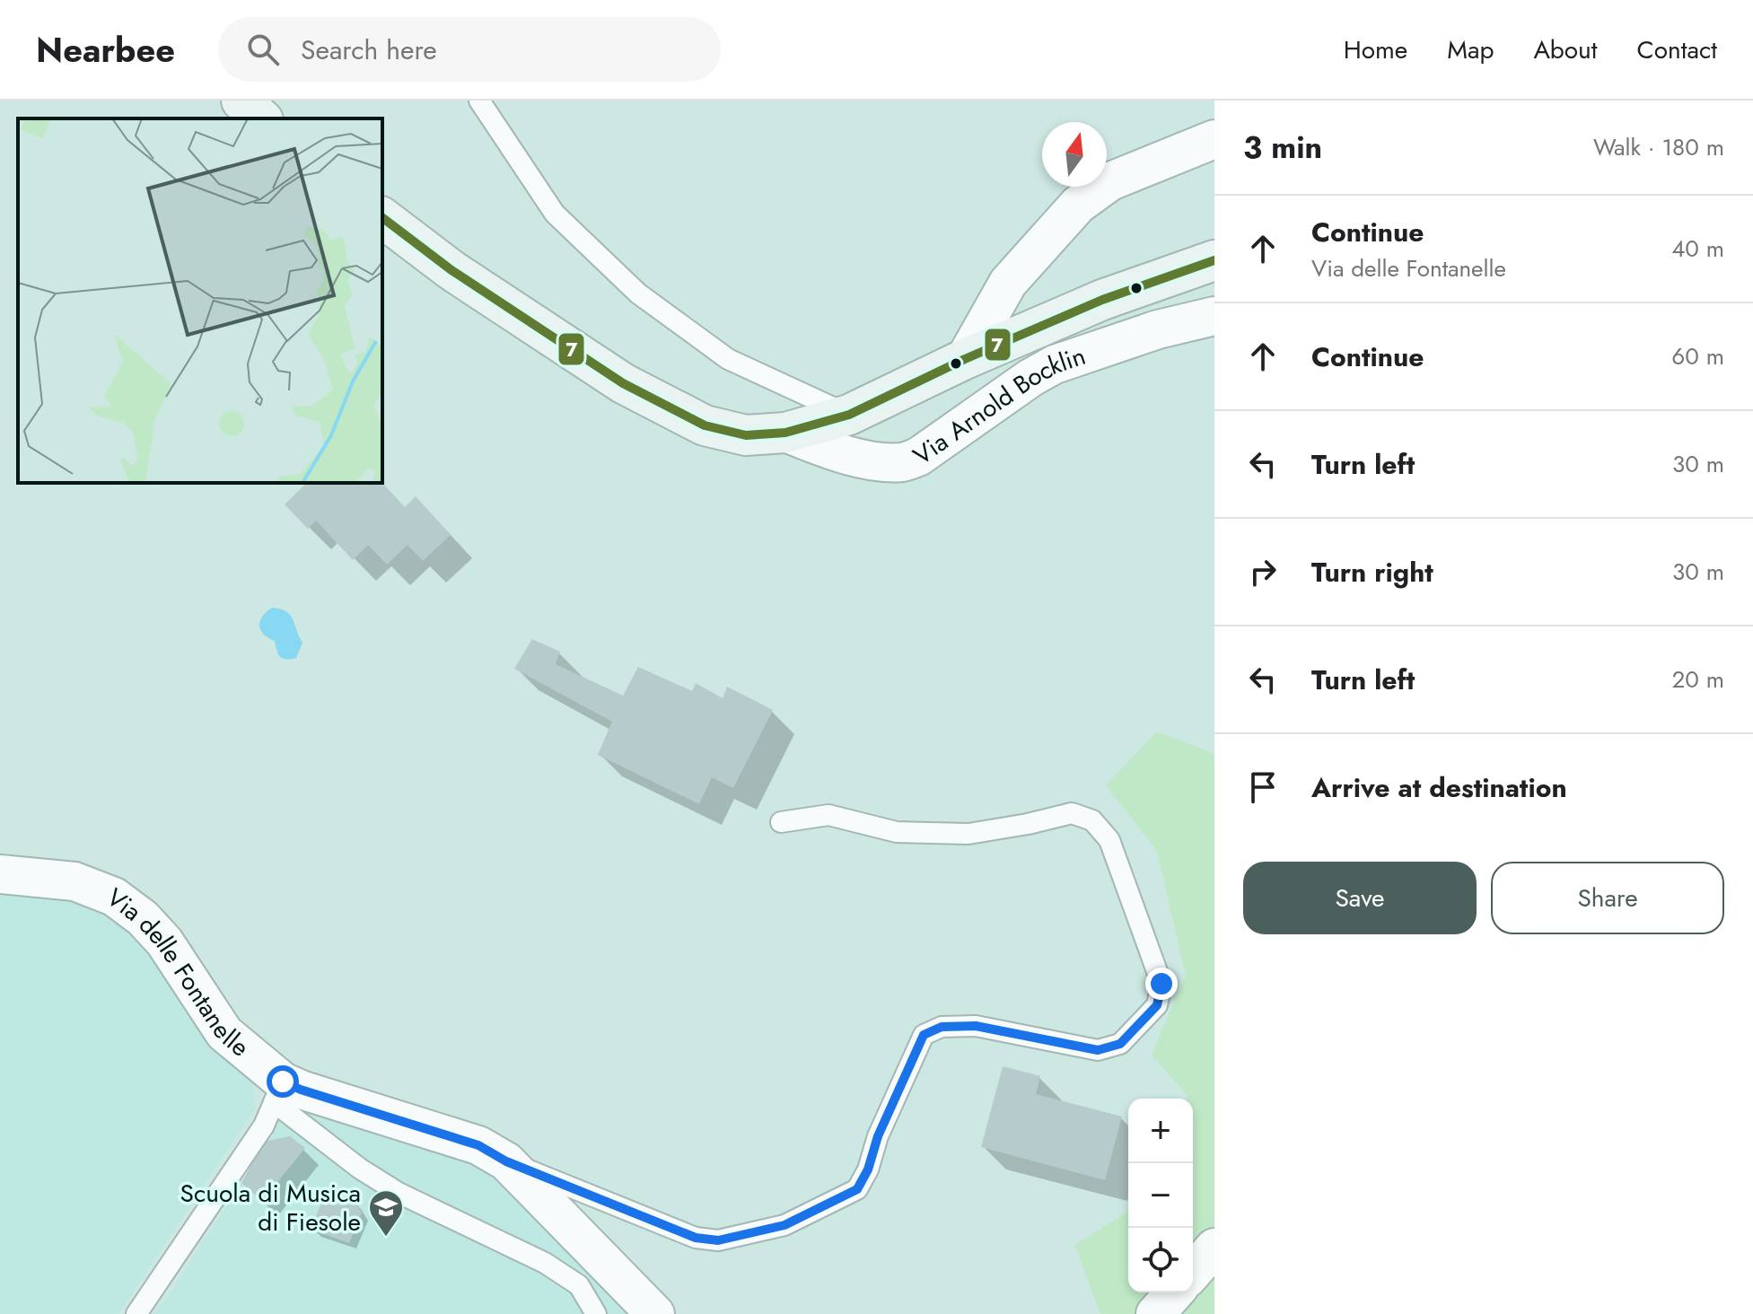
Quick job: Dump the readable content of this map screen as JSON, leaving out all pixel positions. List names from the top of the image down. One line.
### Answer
{"streets":{"street":["Via Arnold Bocklin","Via delle Fontanelle"]},"places":{"school or university":["Scuola di Musica di Fiesole"]},"lines":["transit line 7"],"north":"top","page":{"header":"Nearbee","search":"Search here","nav":["Home","Map","About","Contact"],"heading":["3 min","Walk · 180 m"],"list":[["Continue","Via delle Fontanelle","40 m"],["Continue","60 m"],["Turn left","30 m"],["Turn right","30 m"],["Turn left","20 m"],"Arrive at destination"],"buttons":["Save","Share"],"map_buttons":["+","−"]}}
